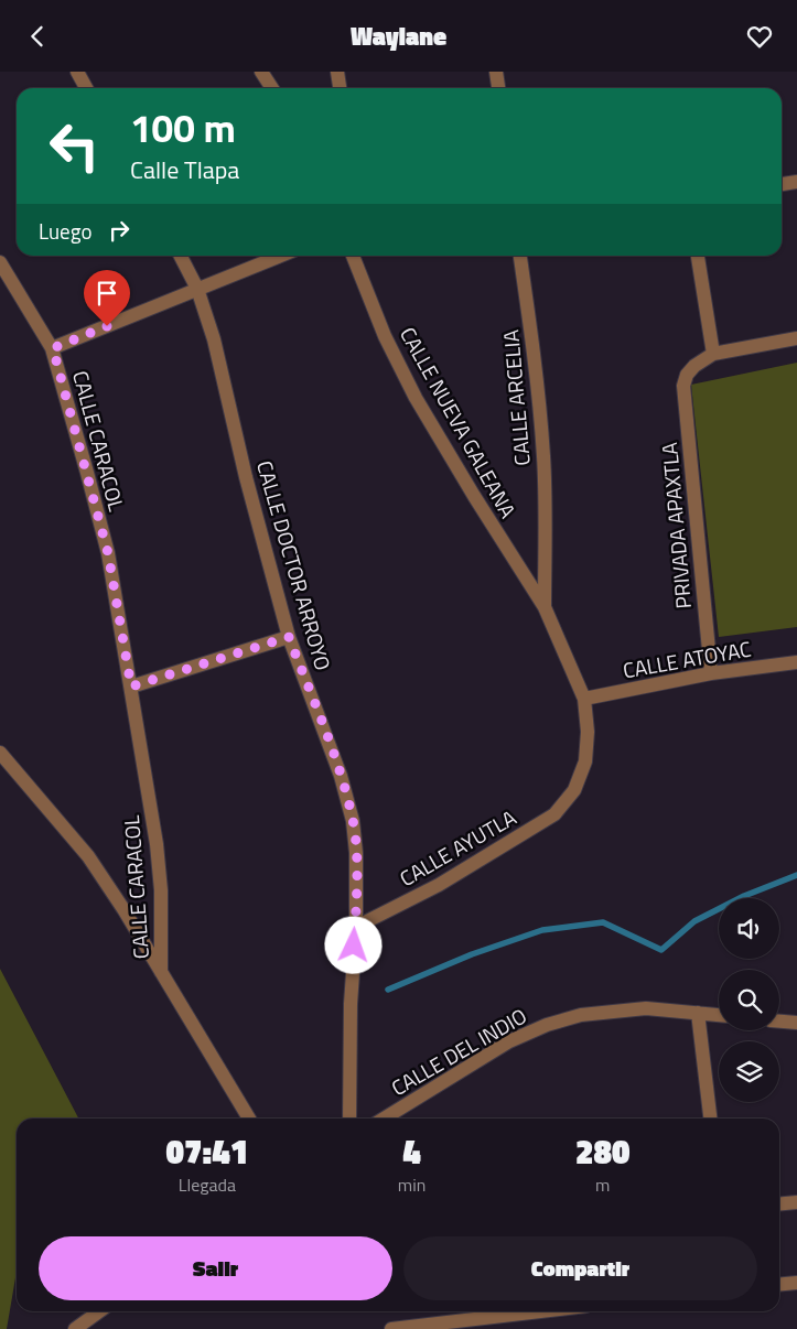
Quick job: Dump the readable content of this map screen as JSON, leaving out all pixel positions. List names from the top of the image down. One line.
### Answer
{"streets":{"street":["CALLE ARCELIA","CALLE NUEVA GALEANA","CALLE CARACOL","PRIVADA APAXTLA","CALLE DOCTOR ARROYO","CALLE ATOYAC","CALLE AYUTLA","CALLE DEL INDIO"]},"crossings":[["CALLE ARCELIA","CALLE NUEVA GALEANA"],["CALLE ARCELIA","CALLE AYUTLA"],["CALLE NUEVA GALEANA","CALLE AYUTLA"],["PRIVADA APAXTLA","CALLE ATOYAC"],["CALLE DOCTOR ARROYO","CALLE AYUTLA"],["CALLE ATOYAC","CALLE AYUTLA"]],"page":{"header":"Waylane","turn":["100 m","Calle Tlapa"],"then":"Luego","eta":["07:41","Llegada","4","min","280","m"],"buttons":["Salir","Compartir"]}}
